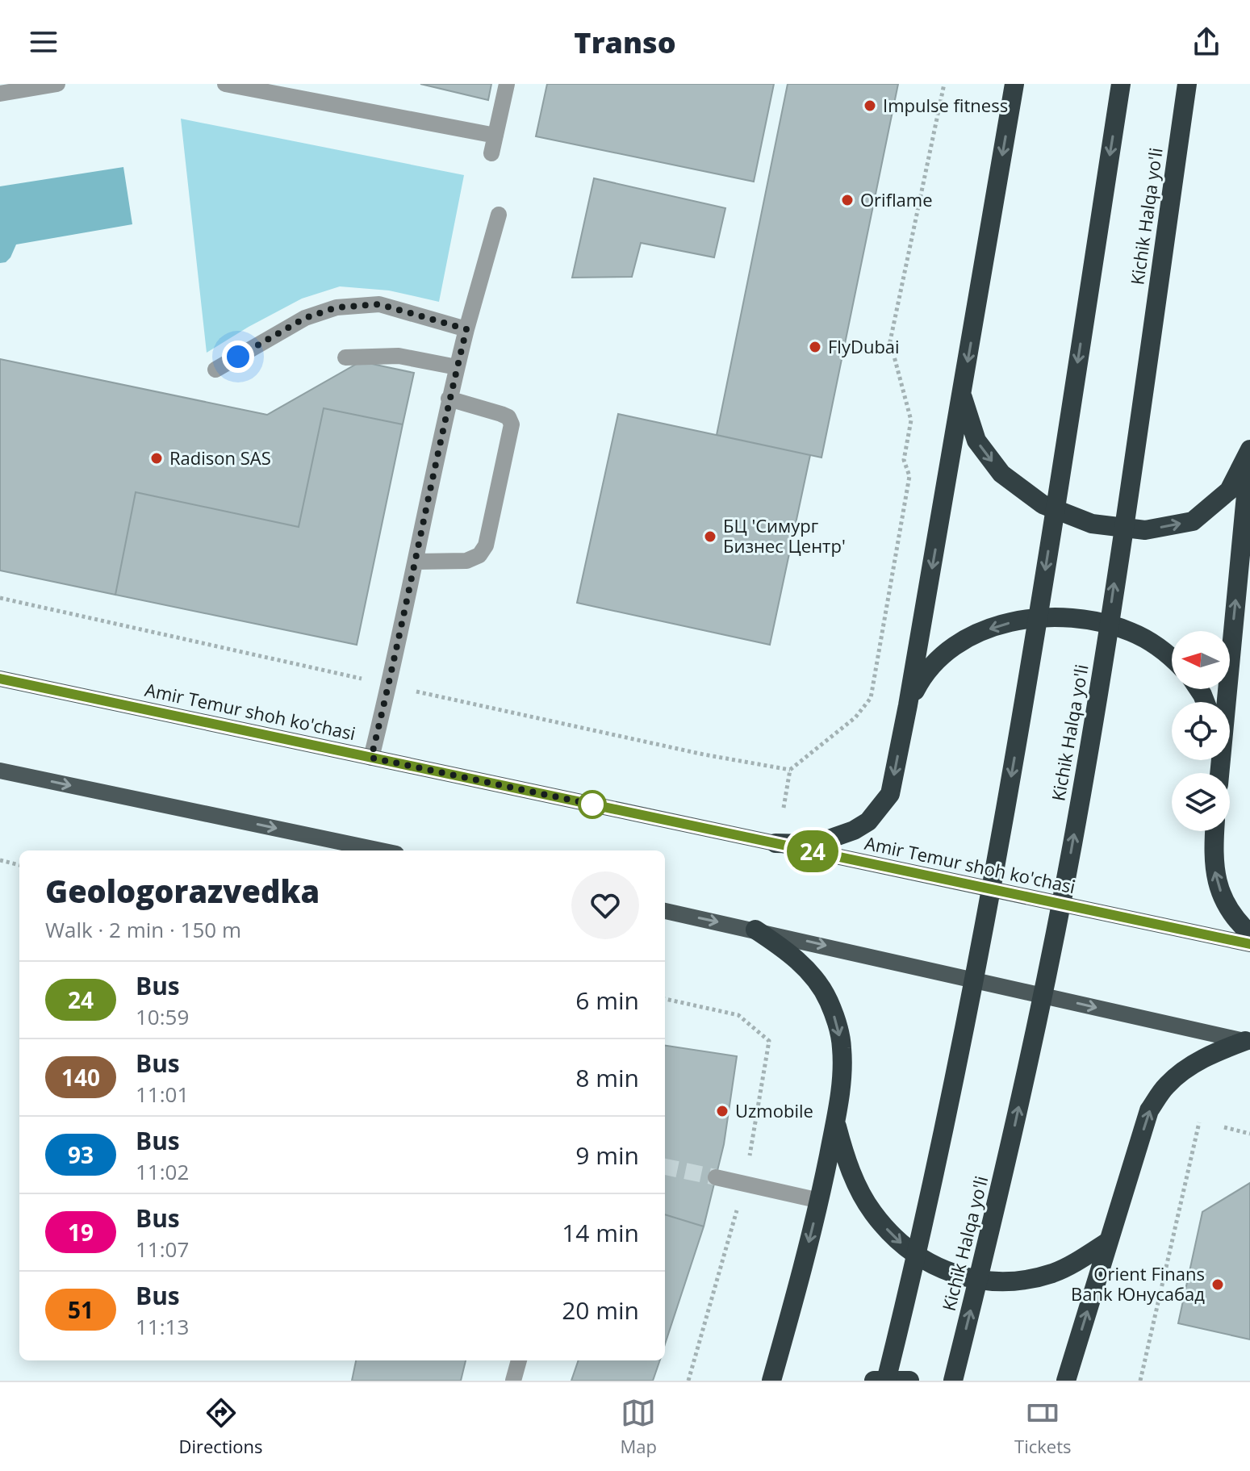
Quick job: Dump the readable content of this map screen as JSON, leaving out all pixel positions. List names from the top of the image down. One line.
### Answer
{"streets":{"highway":["Kichik Halqa yo'li"],"main road":["Amir Temur shoh ko'chasi"]},"places":["Impulse fitness","Oriflame","FlyDubai","Radison SAS","БЦ 'Симург Бизнес Центр'","Uzmobile","Orient Finans Bank Юнусабад"],"lines":["bus line 24"],"north":"left","page":{"header":"Transo","on_map":"24","heading":["Geologorazvedka","Walk · 2 min · 150 m"],"list":[{"mark":"24","name":"Bus","note":"10:59","value":"6 min"},{"mark":"140","name":"Bus","note":"11:01","value":"8 min"},{"mark":"93","name":"Bus","note":"11:02","value":"9 min"},{"mark":"19","name":"Bus","note":"11:07","value":"14 min"},{"mark":"51","name":"Bus","note":"11:13","value":"20 min"}],"tabs":["Directions","Map","Tickets"]}}
